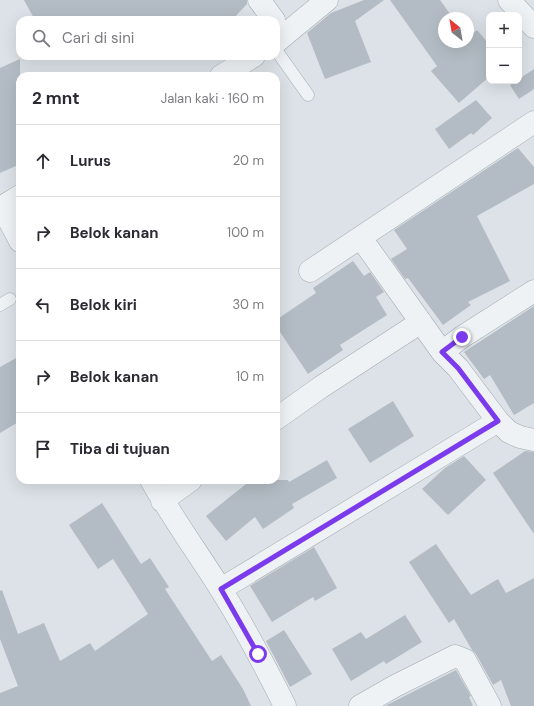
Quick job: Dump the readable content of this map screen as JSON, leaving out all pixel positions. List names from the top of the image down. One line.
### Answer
{"north":"top left","page":{"map_buttons":["+","−"],"search":"Cari di sini","heading":["2 mnt","Jalan kaki · 160 m"],"list":[["Lurus","20 m"],["Belok kanan","100 m"],["Belok kiri","30 m"],["Belok kanan","10 m"],"Tiba di tujuan"]}}
